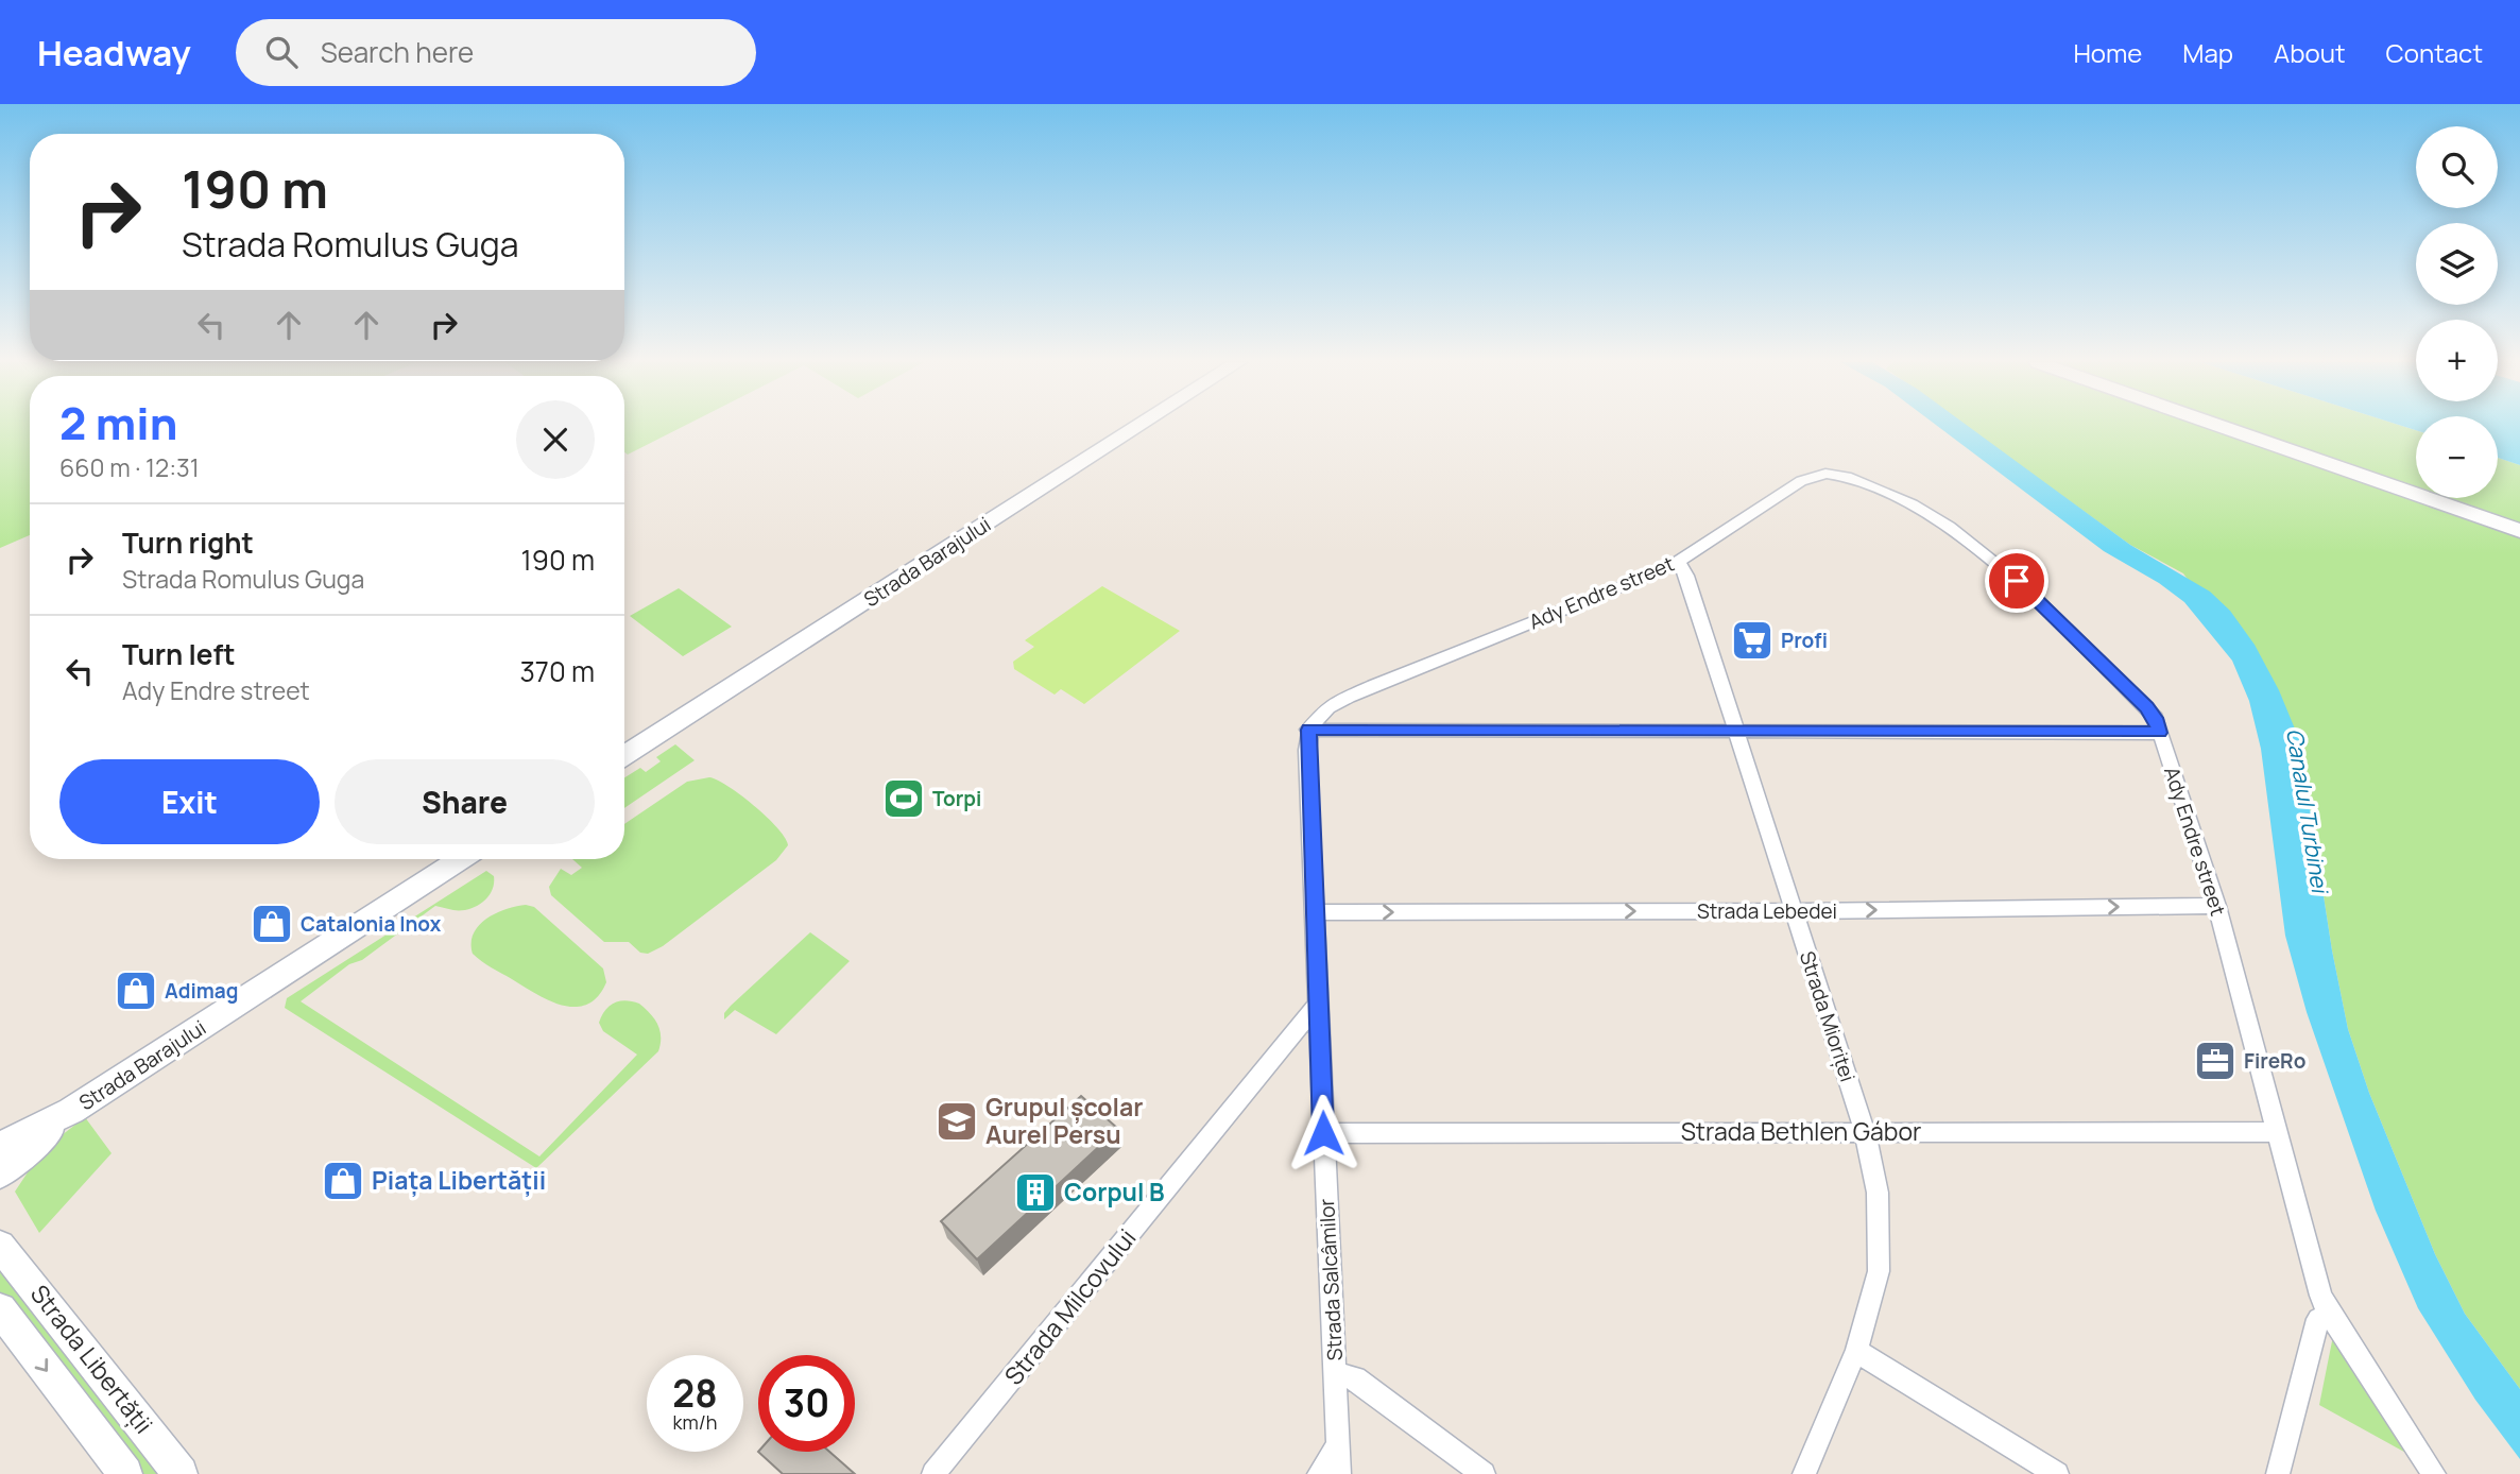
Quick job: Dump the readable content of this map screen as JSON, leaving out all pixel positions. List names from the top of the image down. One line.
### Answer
{"streets":{"main road":["Strada Barajului","Strada Libertății"],"street":["Ady Endre street","Strada Lebedei","Strada Mioriței","Strada Bethlen Gábor","Strada Salcâmilor","Strada Milcovului"]},"crossings":[["Ady Endre street","Strada Lebedei"],["Ady Endre street","Strada Mioriței"],["Ady Endre street","Strada Bethlen Gábor"],["Ady Endre street","Strada Salcâmilor"],["Strada Lebedei","Strada Mioriței"],["Strada Lebedei","Strada Salcâmilor"],["Strada Mioriței","Strada Bethlen Gábor"],["Strada Bethlen Gábor","Strada Salcâmilor"],["Strada Salcâmilor","Strada Milcovului"]],"one_way":["Strada Lebedei"],"water":["Canalul Turbinei"],"places":{"supermarket":["Profi"],"sports":["Torpi"],"shop":["Catalonia Inox","Adimag","Piața Libertății"],"office":["FireRo"],"school or university":["Grupul școlar Aurel Persu"],"building":["Corpul B"]},"page":{"header":"Headway","search":"Search here","nav":["Home","Map","About","Contact"],"map_buttons":["+","−"],"turn":["190 m","Strada Romulus Guga"],"heading":["2 min","660 m · 12:31"],"list":[{"name":"Turn right","note":"Strada Romulus Guga","value":"190 m"},{"name":"Turn left","note":"Ady Endre street","value":"370 m"}],"buttons":["Exit","Share"],"speed":"28 km/h","limit":"30"}}
